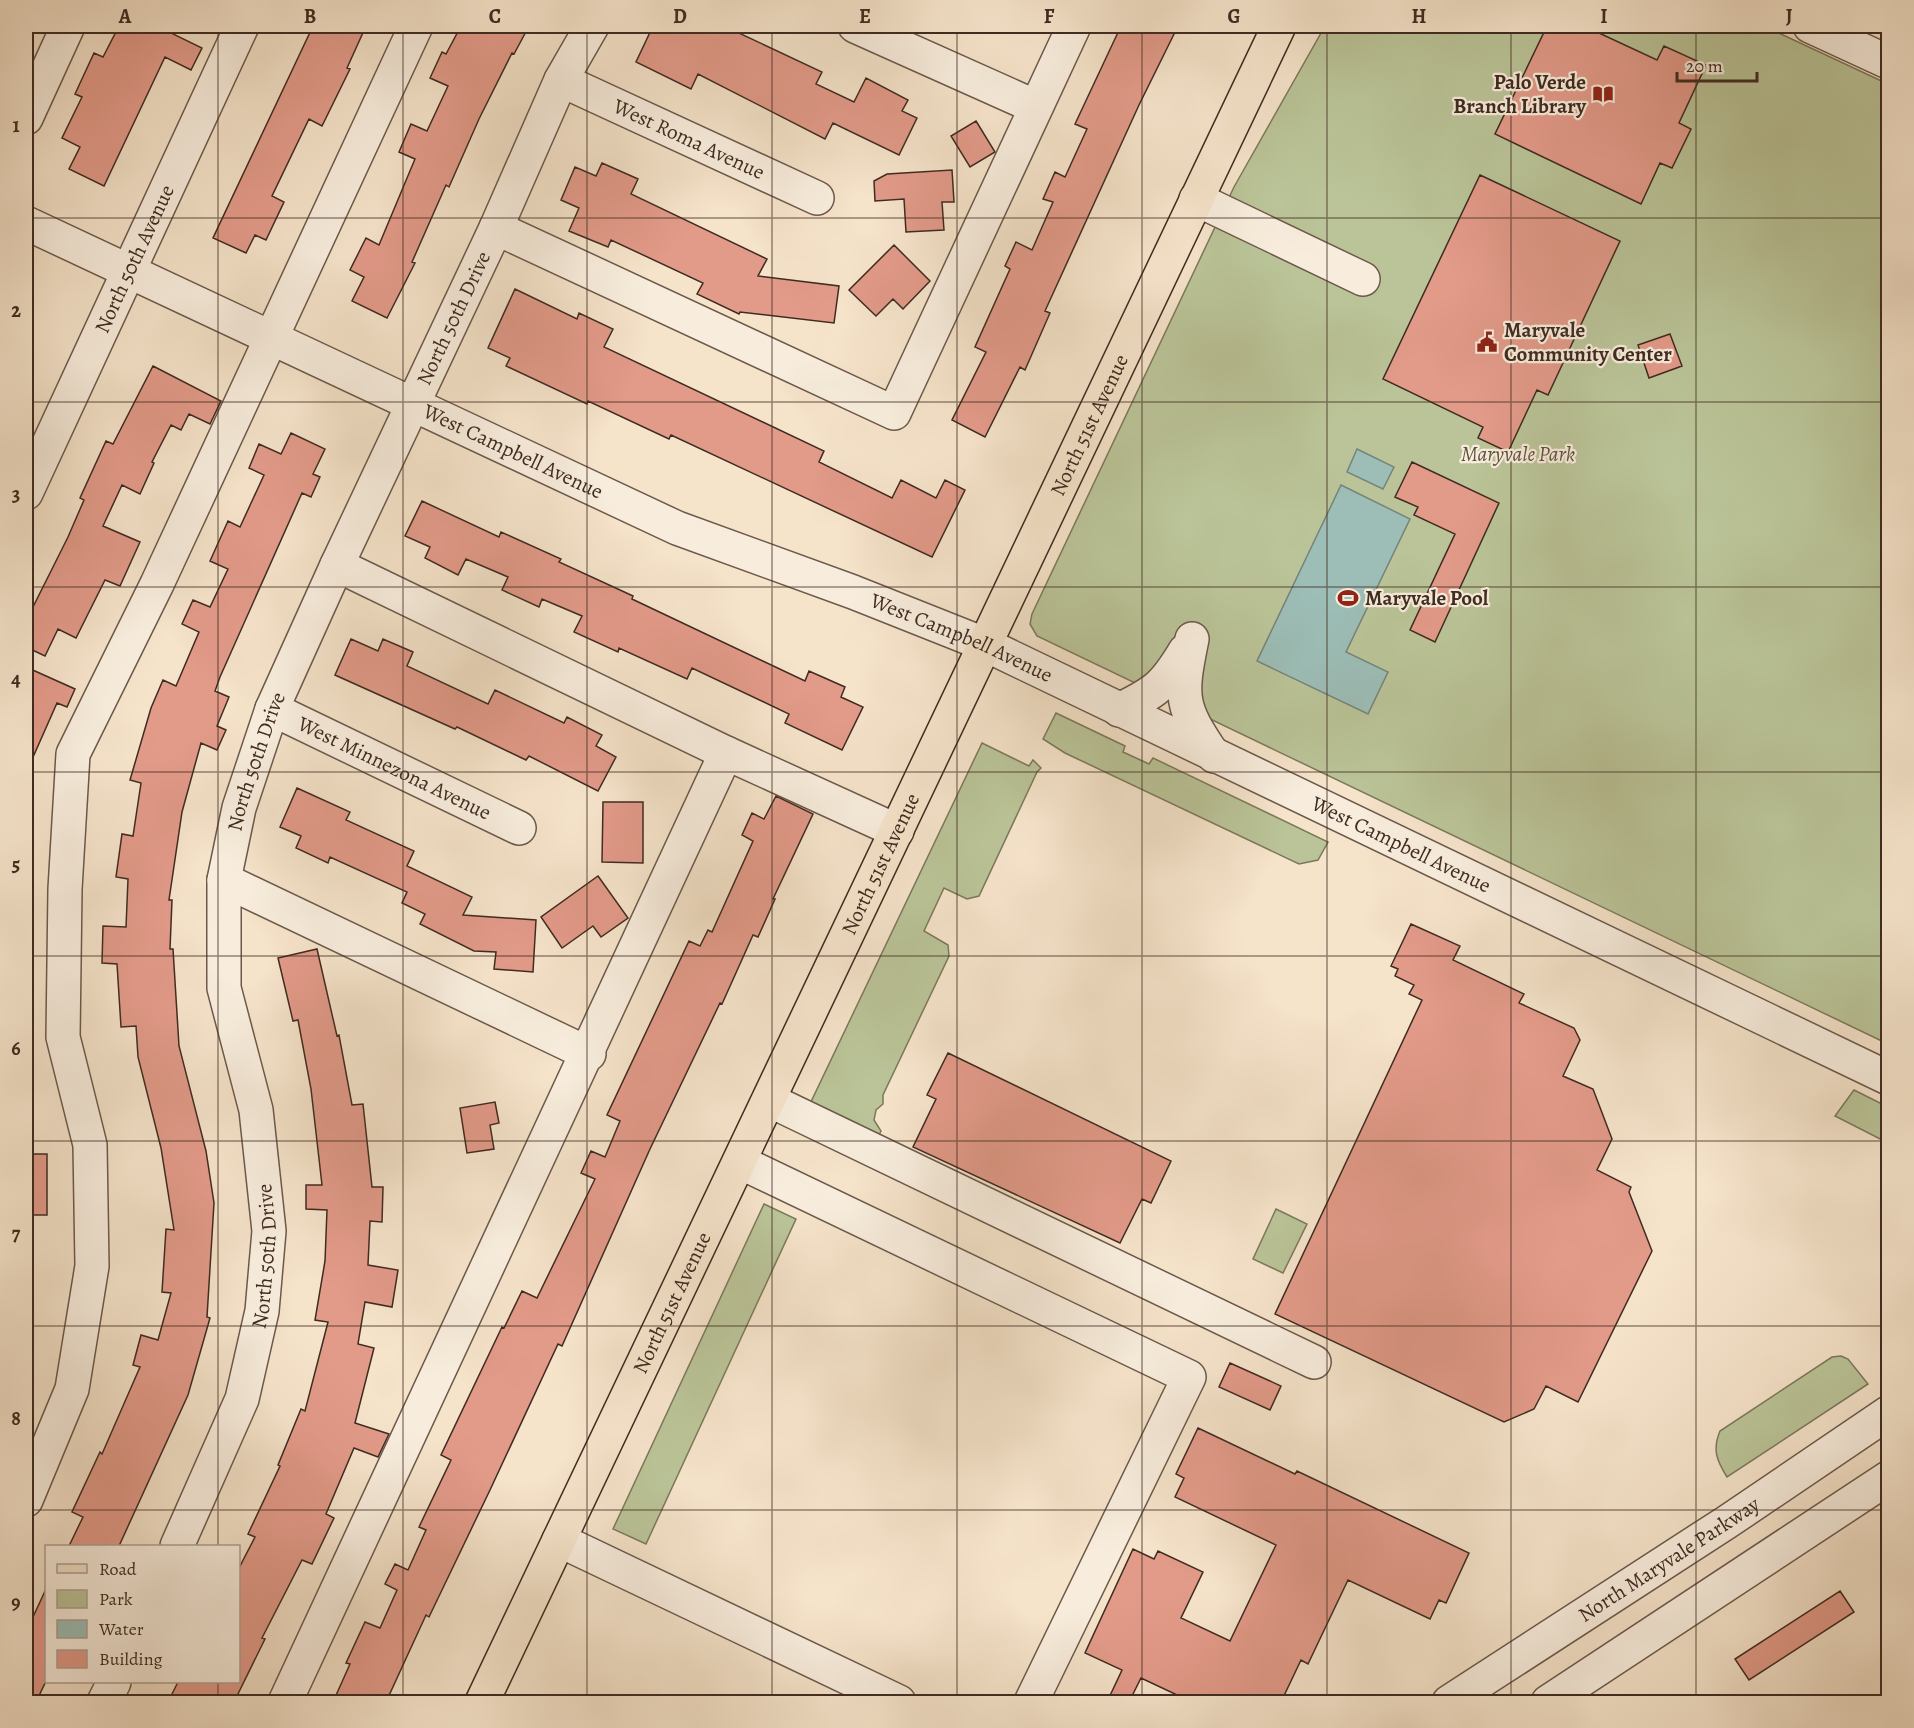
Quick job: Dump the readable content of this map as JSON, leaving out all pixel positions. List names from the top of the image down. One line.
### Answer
{"streets":{"main road":["North 51st Avenue"],"street":["West Roma Avenue","North 50th Avenue","North 50th Drive","West Campbell Avenue","West Minnezona Avenue","North Maryvale Parkway"]},"crossings":[["West Roma Avenue","North 50th Drive"],["North 50th Avenue","West Campbell Avenue"],["North 50th Drive","West Campbell Avenue"],["North 50th Drive","West Minnezona Avenue"],["North 51st Avenue","West Campbell Avenue"]],"parks":["Maryvale Park"],"places":{"library":["Palo Verde Branch Library"],"public building":["Maryvale Community Center"],"sports":["Maryvale Pool"]},"legend":["Road","Park","Water","Building"],"scale_bar":"20 m","grid":{"columns":["A","B","C","D","E","F","G","H","I","J"],"rows":["1","2","3","4","5","6","7","8","9"]}}
